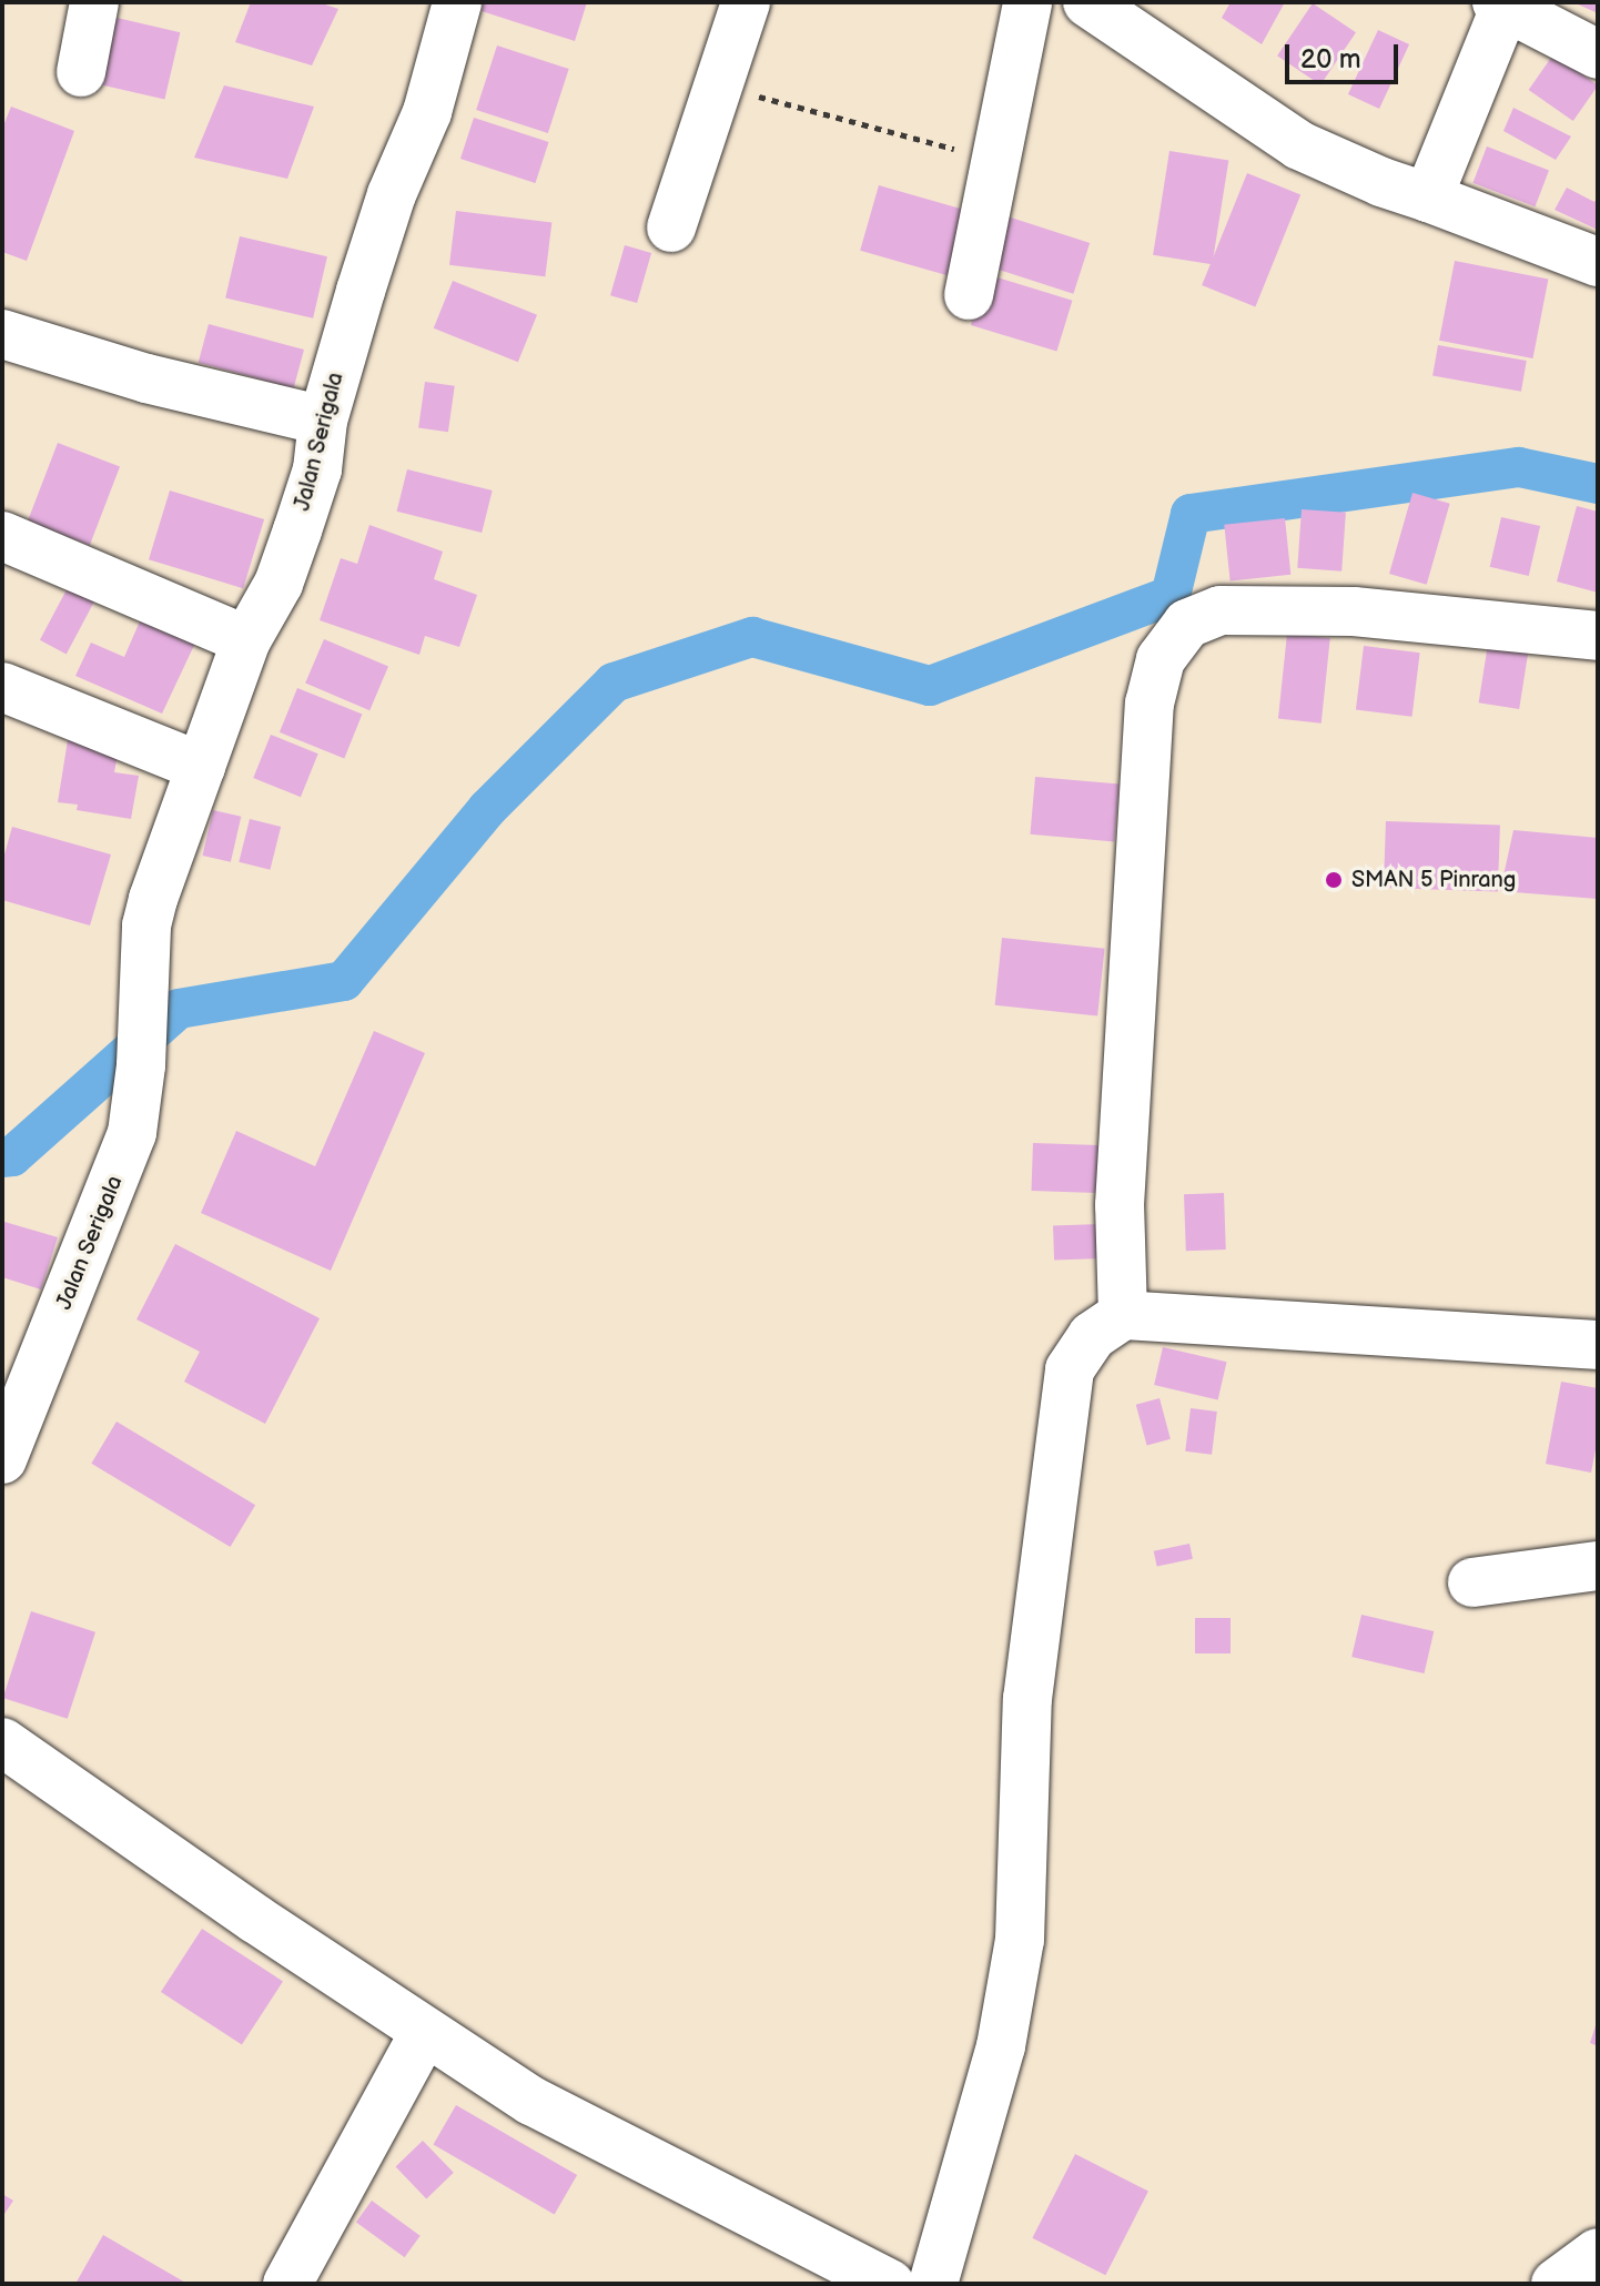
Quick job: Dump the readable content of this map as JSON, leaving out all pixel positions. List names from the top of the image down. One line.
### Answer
{"streets":{"street":["Jalan Serigala"]},"places":["SMAN 5 Pinrang"],"scale_bar":"20 m"}
